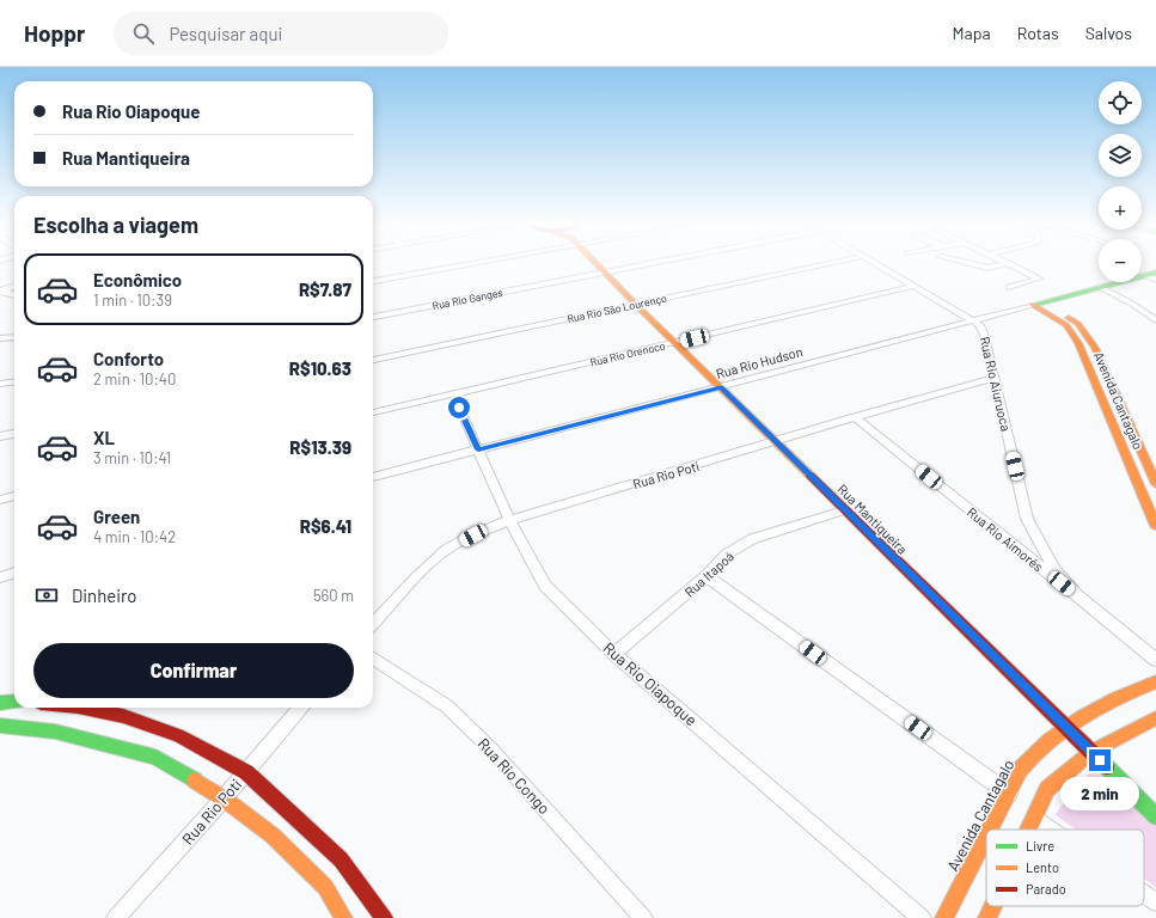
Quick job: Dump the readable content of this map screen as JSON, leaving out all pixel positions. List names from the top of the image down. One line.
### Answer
{"streets":{"street":["Rua Rio Ganges","Rua Rio São Lourenço","Rua Rio Orenoco","Rua Rio Hudson","Rua Rio Aiuruoca","Avenida Cantagalo","Rua Rio Poti","Rua Mantiqueira","Rua Rio Aimorés","Rua Itapoá","Rua Rio Oiapoque","Rua Rio Congo"]},"crossings":[["Rua Rio Ganges","Rua Mantiqueira"],["Rua Rio São Lourenço","Rua Mantiqueira"],["Rua Rio Orenoco","Rua Rio Aiuruoca"],["Rua Rio Orenoco","Rua Mantiqueira"],["Rua Rio Orenoco","Rua Rio Oiapoque"],["Rua Rio Hudson","Rua Rio Aiuruoca"],["Rua Rio Hudson","Avenida Cantagalo"],["Rua Rio Hudson","Rua Mantiqueira"],["Rua Rio Hudson","Rua Rio Oiapoque"],["Rua Rio Aiuruoca","Rua Rio Poti"],["Rua Rio Aiuruoca","Rua Rio Aimorés"],["Avenida Cantagalo","Rua Mantiqueira"],["Rua Rio Poti","Rua Mantiqueira"],["Rua Rio Poti","Rua Rio Aimorés"],["Rua Rio Poti","Rua Rio Oiapoque"],["Rua Mantiqueira","Rua Itapoá"],["Rua Itapoá","Rua Rio Oiapoque"]],"legend":["Livre","Lento","Parado"],"page":{"header":"Hoppr","search":"Pesquisar aqui","nav":["Mapa","Rotas","Salvos"],"map_buttons":["+","−"],"banner":["Rua Rio Oiapoque","Rua Mantiqueira"],"heading":"Escolha a viagem","list":[{"name":"Econômico","note":"1 min · 10:39","value":"R$7.87"},{"name":"Conforto","note":"2 min · 10:40","value":"R$10.63"},{"name":"XL","note":"3 min · 10:41","value":"R$13.39"},{"name":"Green","note":"4 min · 10:42","value":"R$6.41"}],"pay":["Dinheiro","560 m"],"buttons":"Confirmar","bubble":"2 min"}}
